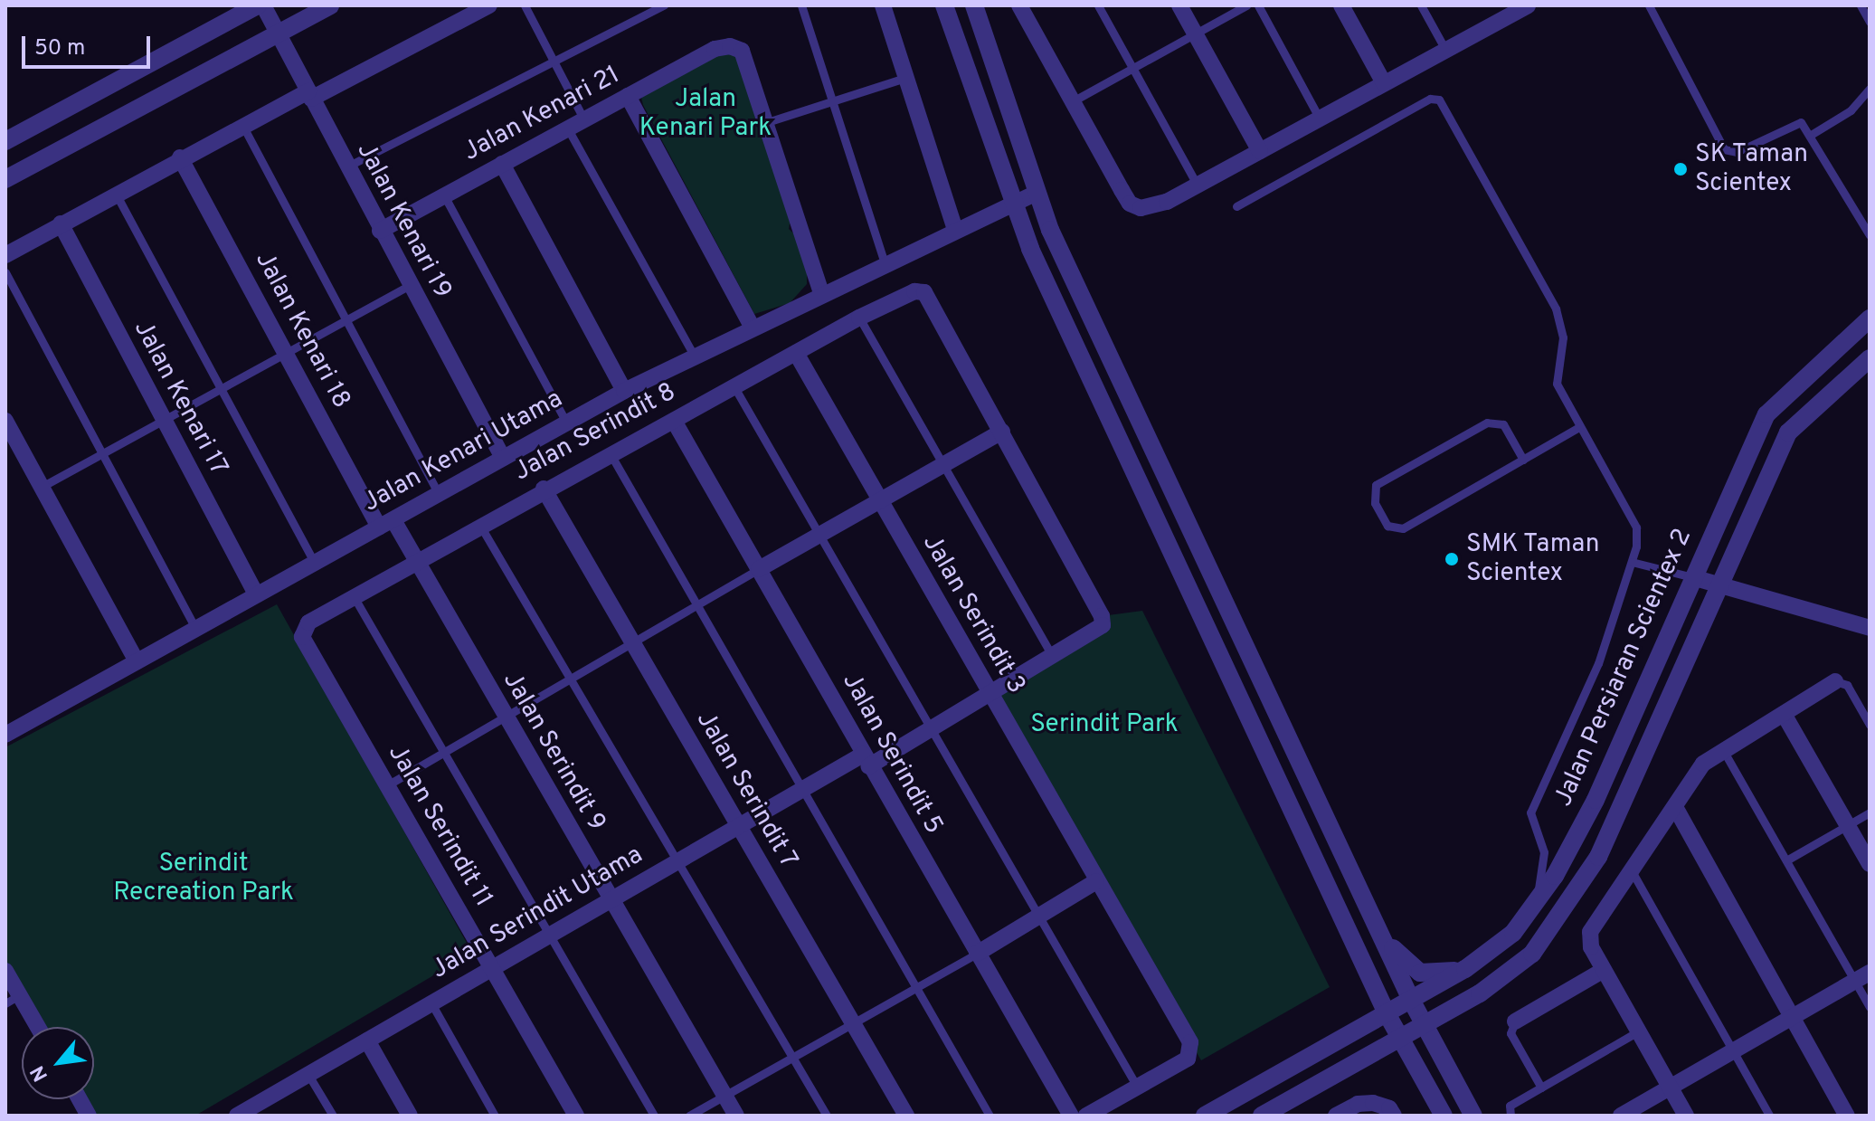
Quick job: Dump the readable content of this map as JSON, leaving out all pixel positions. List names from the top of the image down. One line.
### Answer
{"streets":{"street":["Jalan Kenari 21","Jalan Kenari 19","Jalan Kenari 18","Jalan Kenari 17","Jalan Serindit 8","Jalan Kenari Utama","Jalan Serindit 3","Jalan Persiaran Scientex 2","Jalan Serindit 9","Jalan Serindit 5","Jalan Serindit 7","Jalan Serindit 11","Jalan Serindit Utama"]},"crossings":[["Jalan Kenari 21","Jalan Kenari 19"],["Jalan Kenari 19","Jalan Kenari Utama"],["Jalan Kenari 18","Jalan Serindit 8"],["Jalan Kenari 18","Jalan Kenari Utama"],["Jalan Kenari 18","Jalan Serindit 9"],["Jalan Kenari 17","Jalan Kenari Utama"],["Jalan Serindit 8","Jalan Serindit 3"],["Jalan Serindit 8","Jalan Serindit 9"],["Jalan Serindit 8","Jalan Serindit 5"],["Jalan Serindit 8","Jalan Serindit 7"],["Jalan Serindit 8","Jalan Serindit 11"],["Jalan Serindit 8","Jalan Serindit Utama"],["Jalan Serindit 3","Jalan Serindit Utama"],["Jalan Serindit 9","Jalan Serindit Utama"],["Jalan Serindit 5","Jalan Serindit Utama"],["Jalan Serindit 7","Jalan Serindit Utama"],["Jalan Serindit 11","Jalan Serindit Utama"]],"parks":["Jalan Kenari Park","Serindit Park","Serindit Recreation Park"],"places":["SK Taman Scientex","SMK Taman Scientex"],"scale_bar":"50 m","north":"bottom left"}
